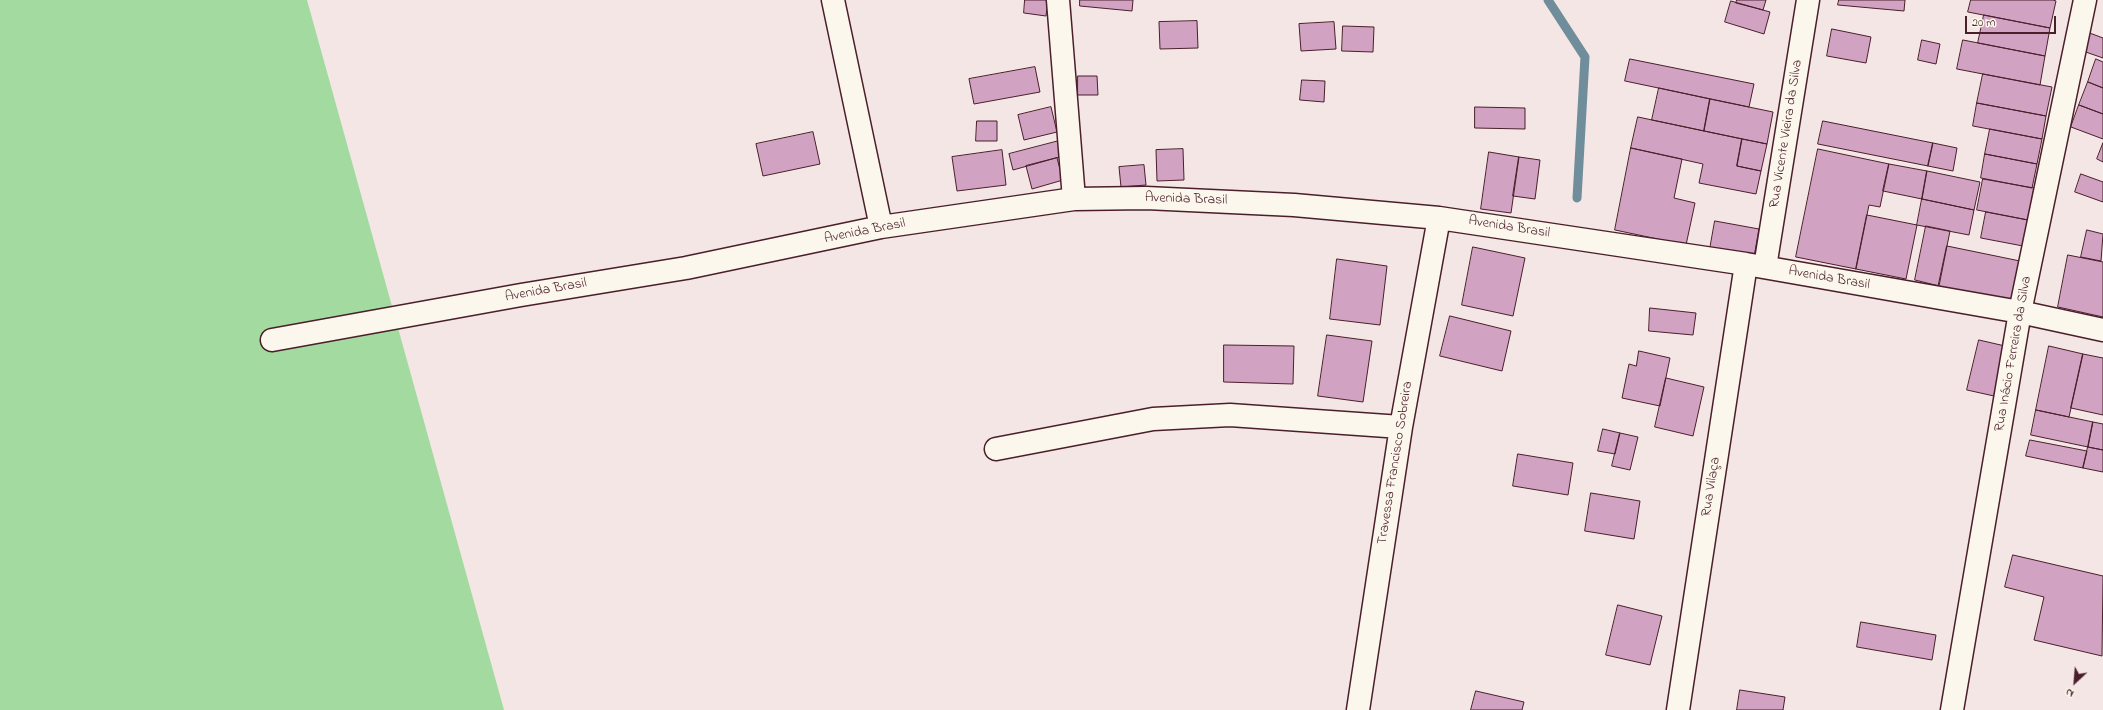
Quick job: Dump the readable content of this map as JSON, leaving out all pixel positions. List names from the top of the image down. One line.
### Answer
{"streets":{"street":["Rua Vicente Vieira da Silva","Avenida Brasil","Rua Inácio Ferreira da Silva","Travessa Francisco Sobreira","Rua Vilaça"]},"crossings":[["Rua Vicente Vieira da Silva","Avenida Brasil"],["Rua Vicente Vieira da Silva","Rua Vilaça"],["Avenida Brasil","Rua Inácio Ferreira da Silva"],["Avenida Brasil","Travessa Francisco Sobreira"],["Avenida Brasil","Rua Vilaça"]],"scale_bar":"20 m","north":"bottom left"}
